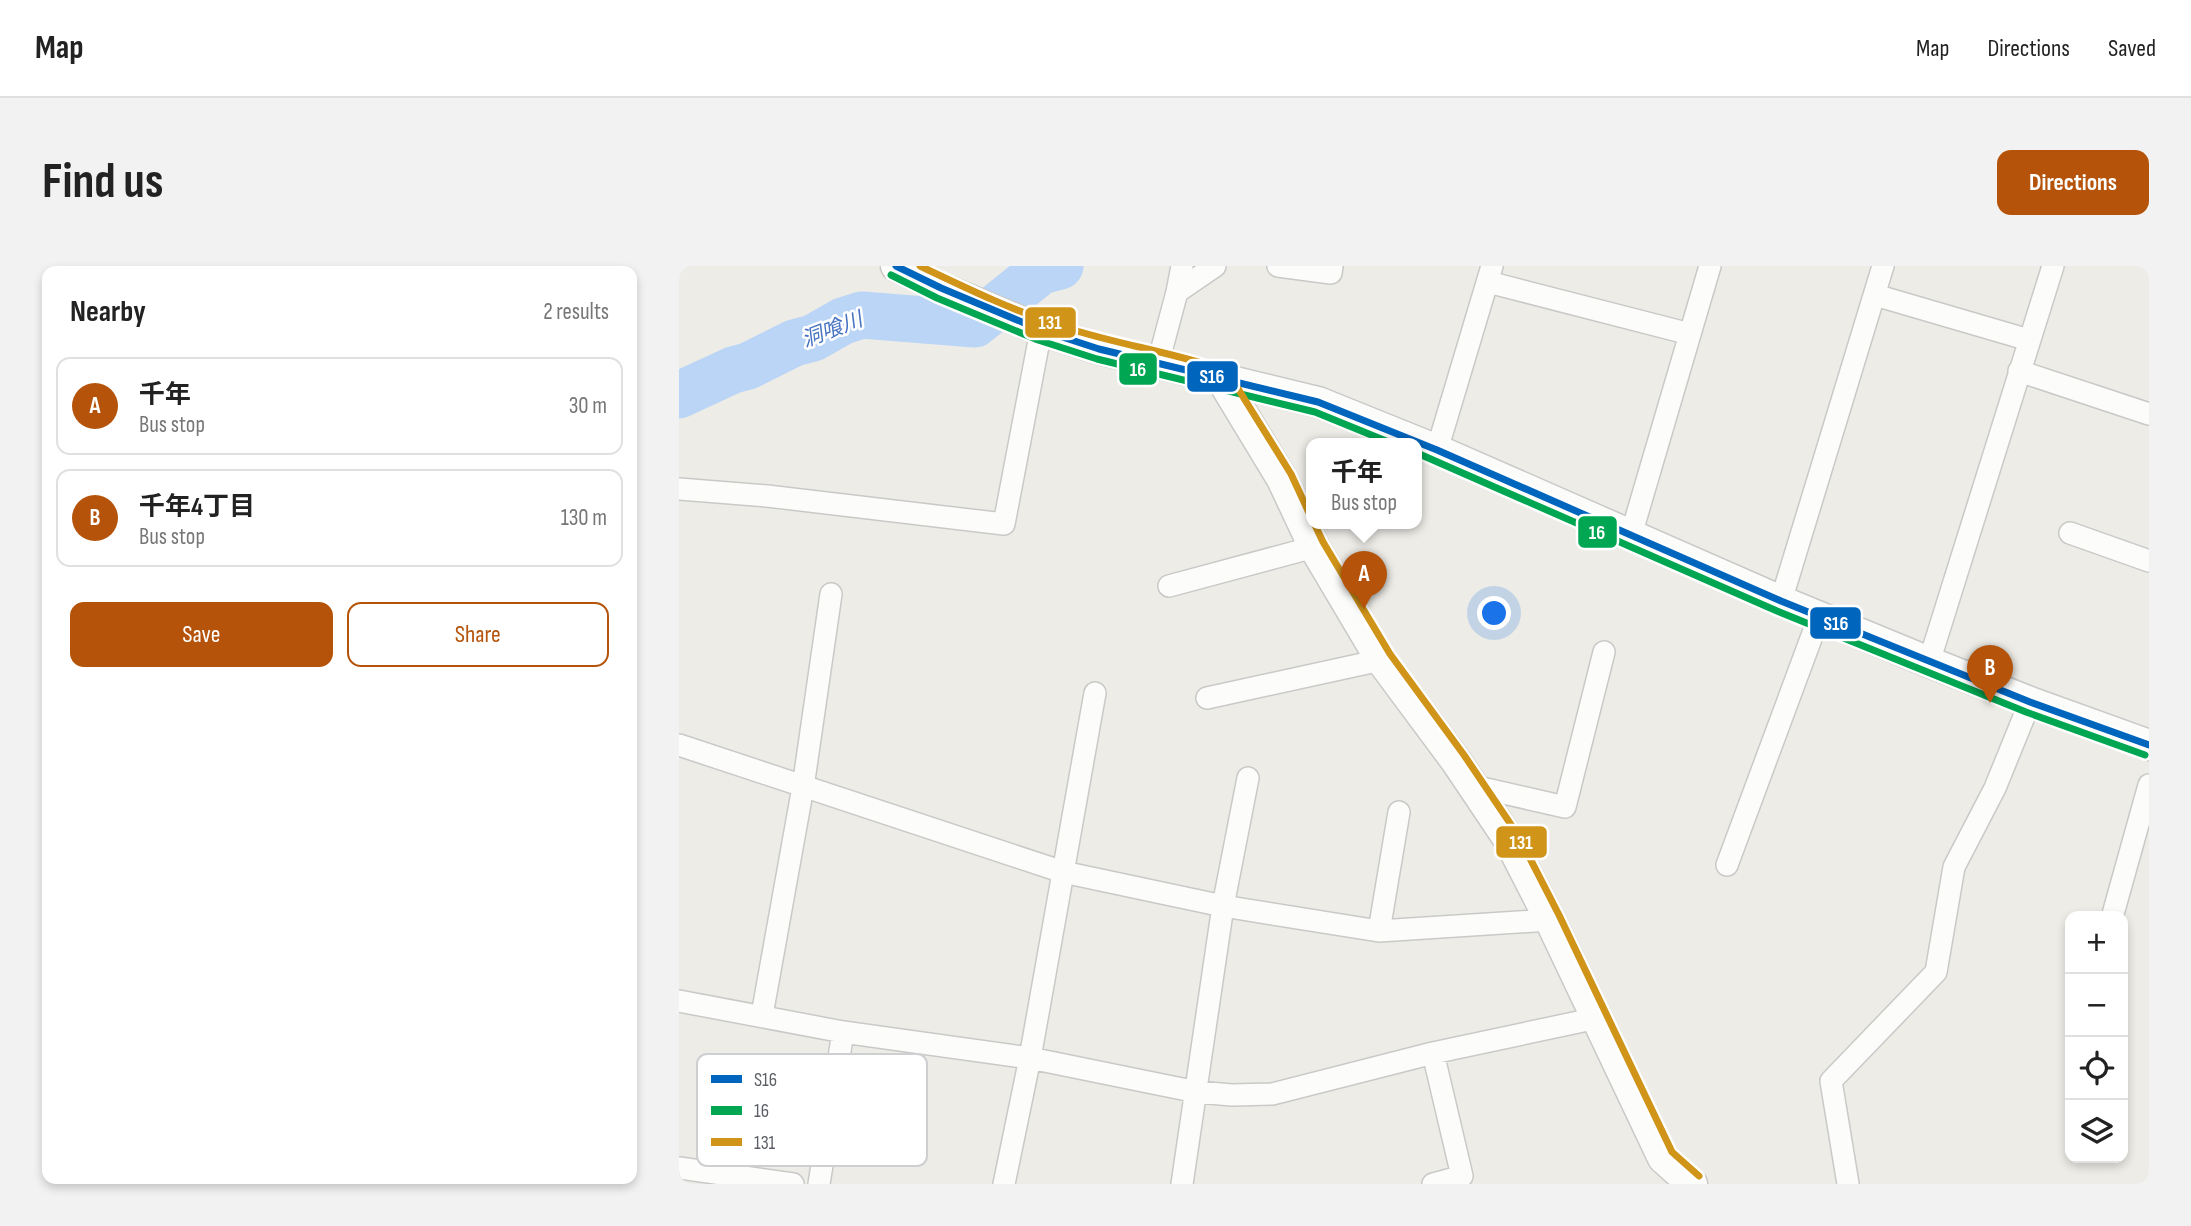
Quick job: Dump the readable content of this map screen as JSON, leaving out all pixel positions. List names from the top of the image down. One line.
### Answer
{"water":["洞喰川"],"lines":["transit line S16","transit line 131","transit line 16"],"legend":["S16","16","131"],"page":{"header":"Map","nav":["Map","Directions","Saved"],"buttons":["Directions",["Save","Share"]],"title":"Find us","heading":["Nearby","2 results"],"list":[{"mark":"A","name":"千年","note":"Bus stop","value":"30 m"},{"mark":"B","name":"千年4丁目","note":"Bus stop","value":"130 m"}],"popup":["千年","Bus stop"],"pins":["A","B"],"map_buttons":["+","−"]}}
